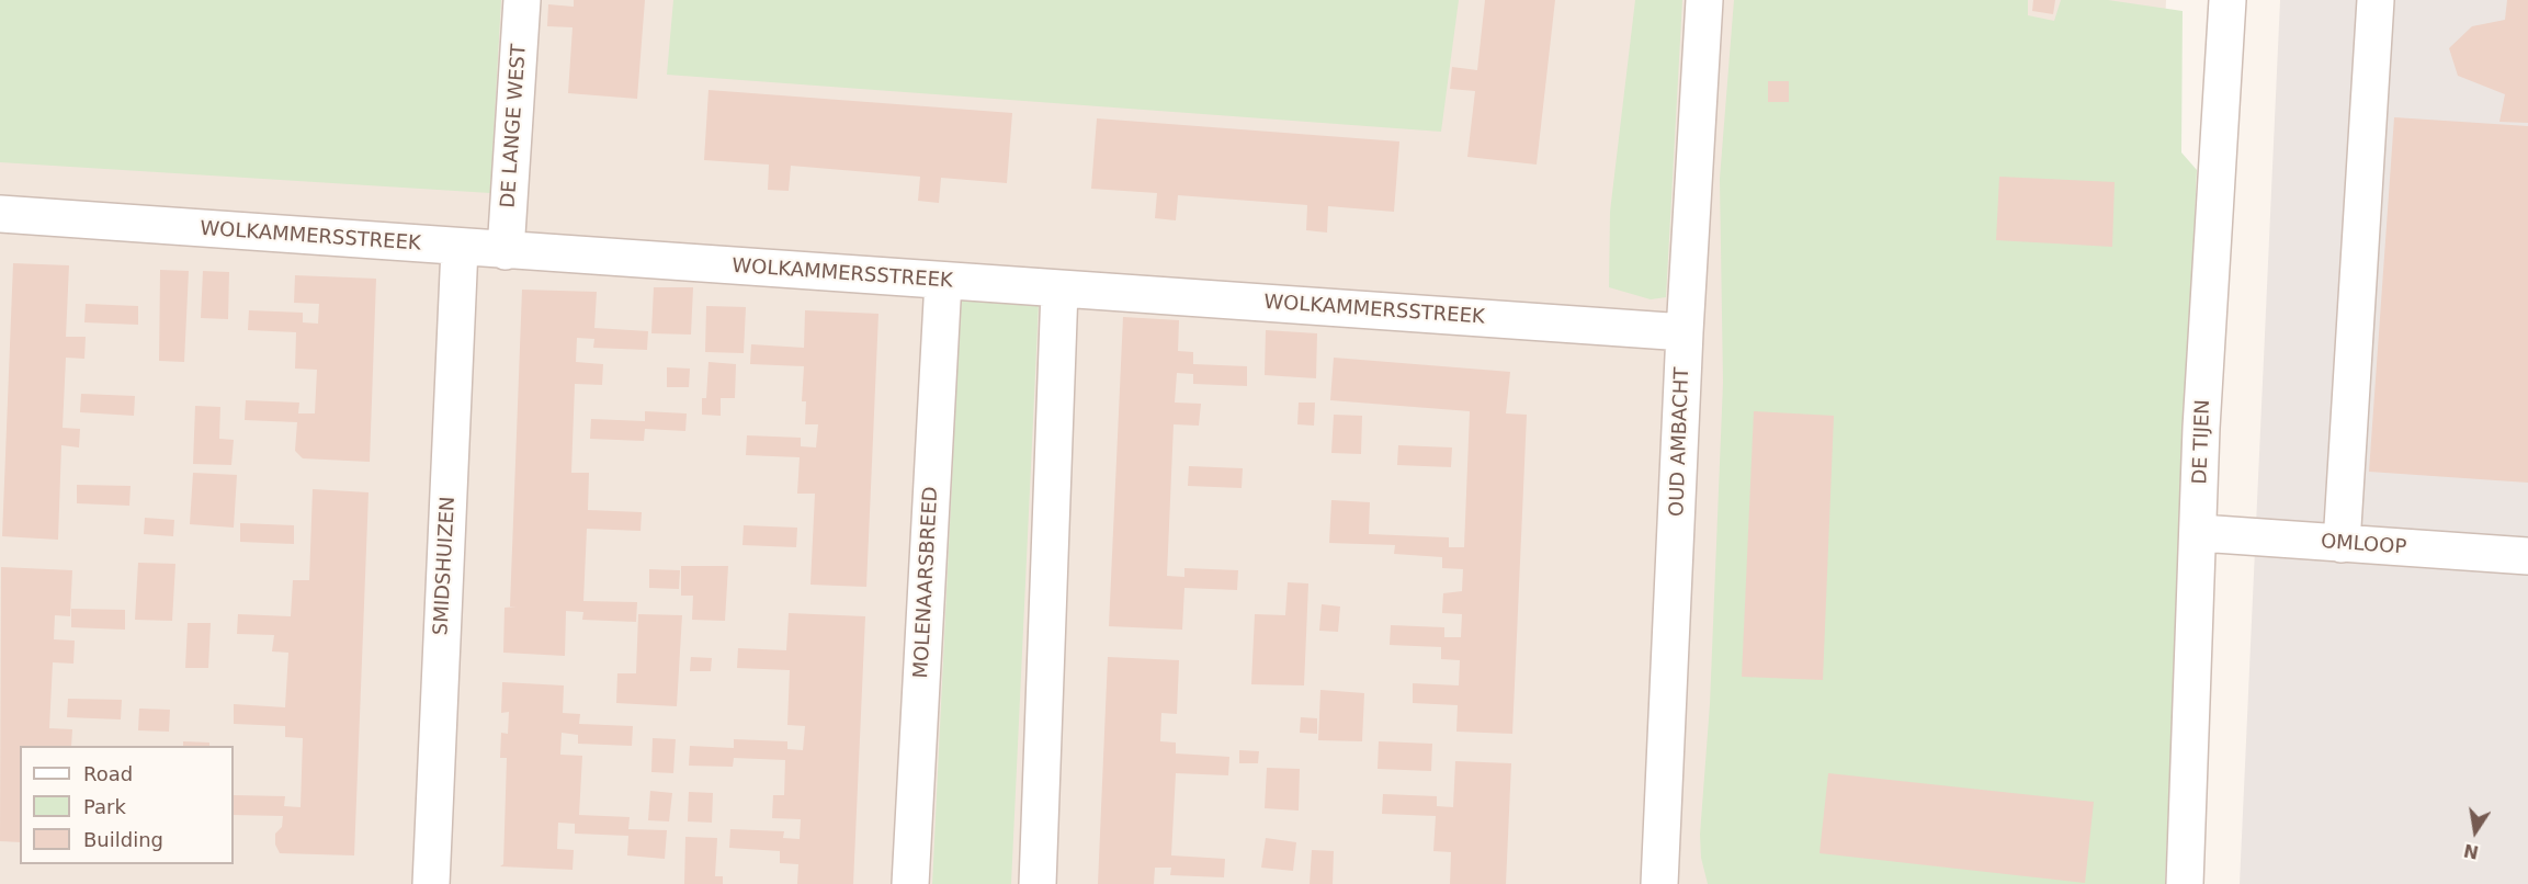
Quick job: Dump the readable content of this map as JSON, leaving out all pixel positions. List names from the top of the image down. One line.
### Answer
{"streets":{"street":["DE LANGE WEST","WOLKAMMERSSTREEK","OUD AMBACHT","DE TIJEN","OMLOOP","SMIDSHUIZEN","MOLENAARSBREED"]},"crossings":[["DE LANGE WEST","WOLKAMMERSSTREEK"],["WOLKAMMERSSTREEK","OUD AMBACHT"],["WOLKAMMERSSTREEK","SMIDSHUIZEN"],["WOLKAMMERSSTREEK","MOLENAARSBREED"],["DE TIJEN","OMLOOP"]],"legend":["Road","Park","Building"],"north":"bottom"}
